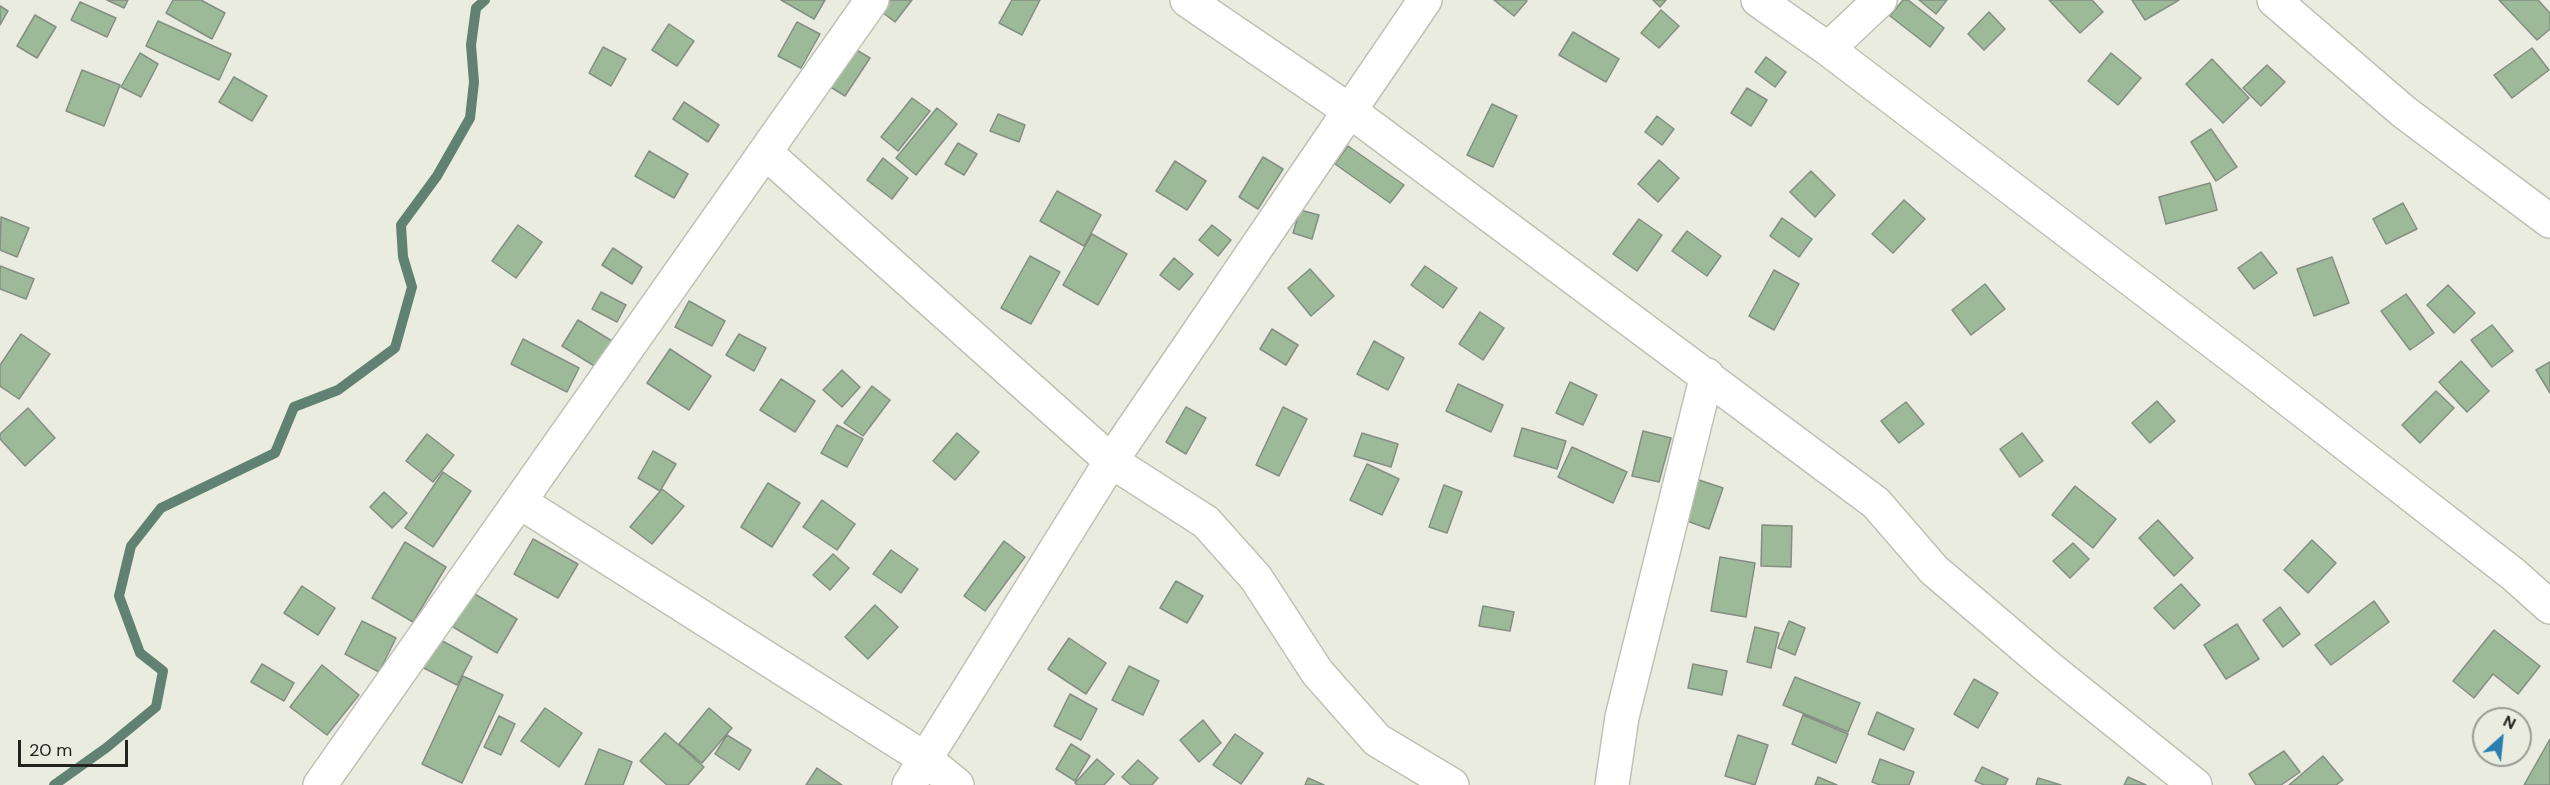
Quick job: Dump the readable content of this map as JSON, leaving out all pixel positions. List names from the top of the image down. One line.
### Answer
{"scale_bar":"20 m","north":"top right"}
